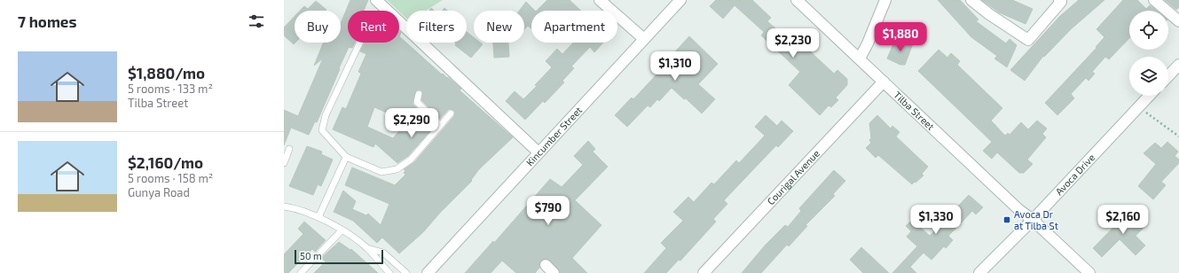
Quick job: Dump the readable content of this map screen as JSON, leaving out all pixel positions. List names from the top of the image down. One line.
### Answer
{"streets":{"street":["Tilba Street","Kincumber Street","Avoca Drive","Courigal Avenue"]},"crossings":[["Tilba Street","Avoca Drive"],["Tilba Street","Courigal Avenue"]],"places":{"transit":["Avoca Dr at Tilba St"]},"scale_bar":"50 m","page":{"heading":"7 homes","chip":["Buy","Rent","Filters","New","Apartment"],"price":["$1,880","$2,230","$1,310","$2,290","$790","$1,330","$2,160"],"list":[{"name":"$1,880/mo","note":"5 rooms · 133 m² · Tilba Street"},{"name":"$2,160/mo","note":"5 rooms · 158 m² · Gunya Road"}],"scale":"50 m"}}
